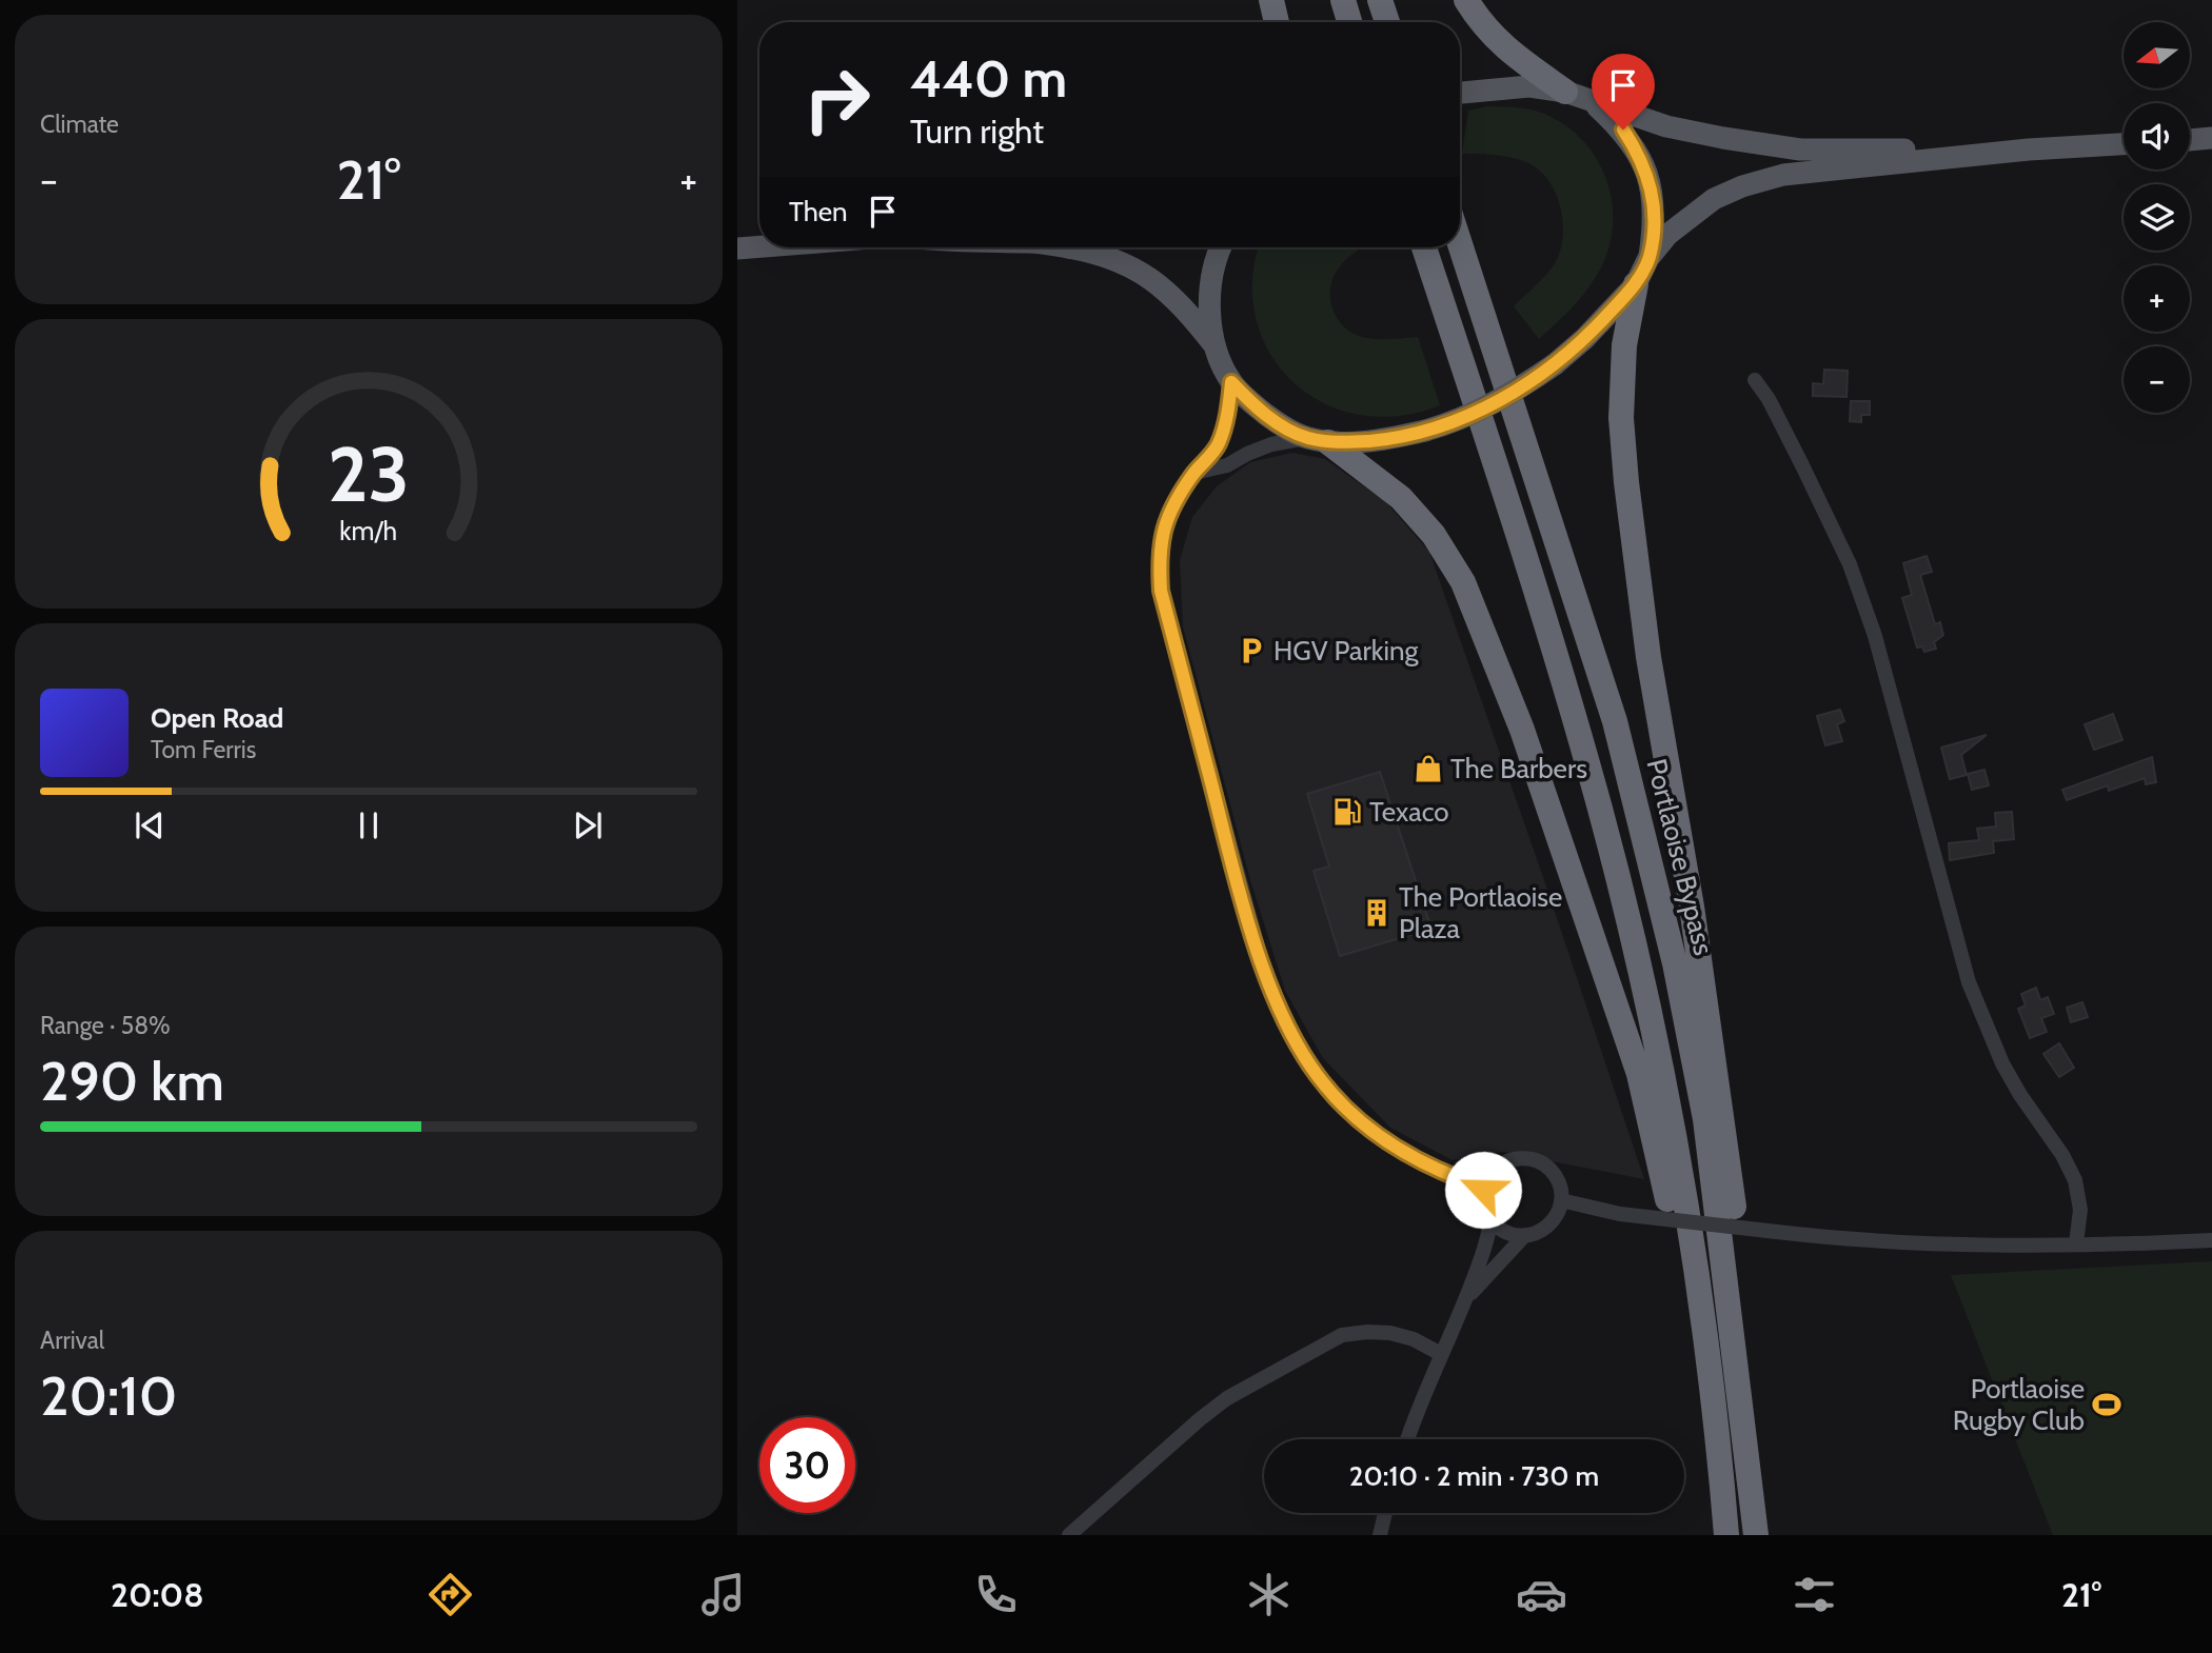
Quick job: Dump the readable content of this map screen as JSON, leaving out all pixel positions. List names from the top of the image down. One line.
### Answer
{"streets":{"highway":["Portlaoise Bypass"]},"places":{"parking":["HGV Parking"],"shop":["The Barbers"],"fuel station":["Texaco"],"building":["The Portlaoise Plaza"],"sports":["Portlaoise Rugby Club"]},"north":"left","page":{"tile":["Climate",["Range · 58%","290 km"],["Arrival","20:10"]],"map_buttons":["+","−"],"turn":["440 m","Turn right"],"heat":["−","21°","+"],"then":"Then","song":["Open Road","Tom Ferris"],"limit":"30","trip":"20:10 · 2 min · 730 m","tabs":["20:08","21°"],"gauge":["23","km/h"]}}
